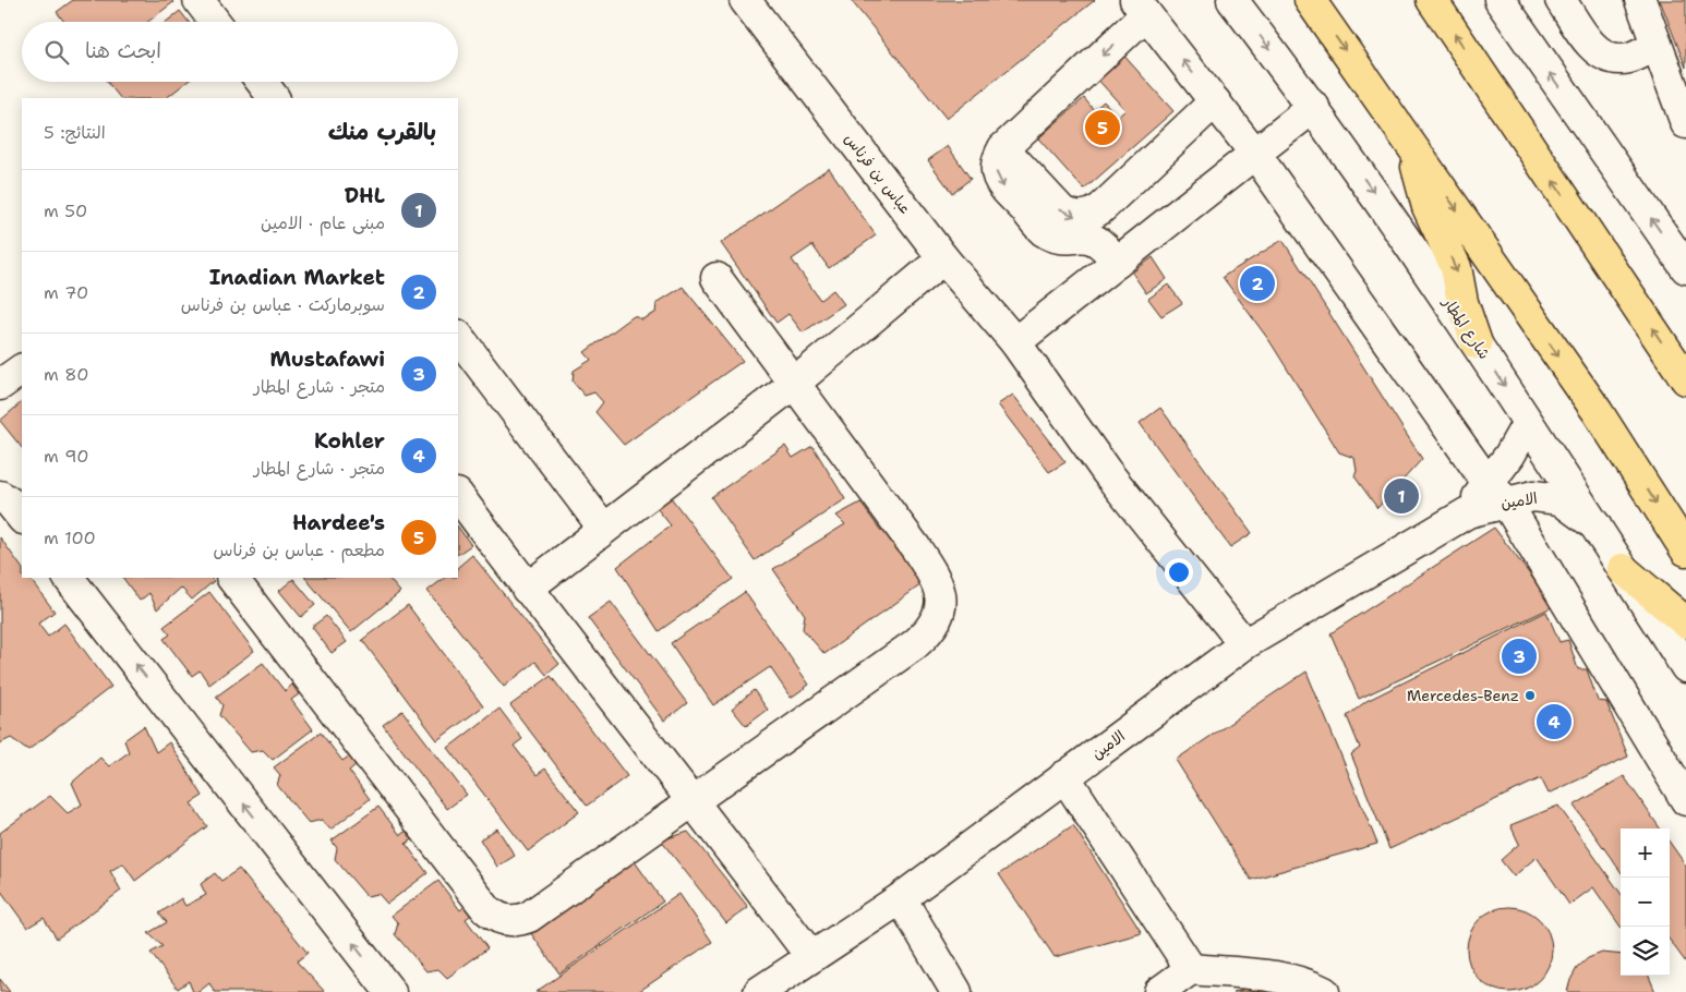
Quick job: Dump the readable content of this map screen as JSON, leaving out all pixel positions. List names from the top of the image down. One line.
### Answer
{"streets":{"street":["عباس بن فرناس","شارع المطار","الامين"]},"crossings":[["عباس بن فرناس","الامين"],["شارع المطار","الامين"]],"places":["Mercedes-Benz"],"page":{"search":"ابحث هنا","heading":["بالقرب منك","النتائج: 5"],"pins":["5","2","1","3","4"],"list":[{"mark":"1","name":"DHL","note":"مبنى عام · الامين","value":"50 m"},{"mark":"2","name":"Inadian Market","note":"سوبرماركت · عباس بن فرناس","value":"70 m"},{"mark":"3","name":"Mustafawi","note":"متجر · شارع المطار","value":"80 m"},{"mark":"4","name":"Kohler","note":"متجر · شارع المطار","value":"90 m"},{"mark":"5","name":"Hardee's","note":"مطعم · عباس بن فرناس","value":"100 m"}],"map_buttons":["+","−"]}}
